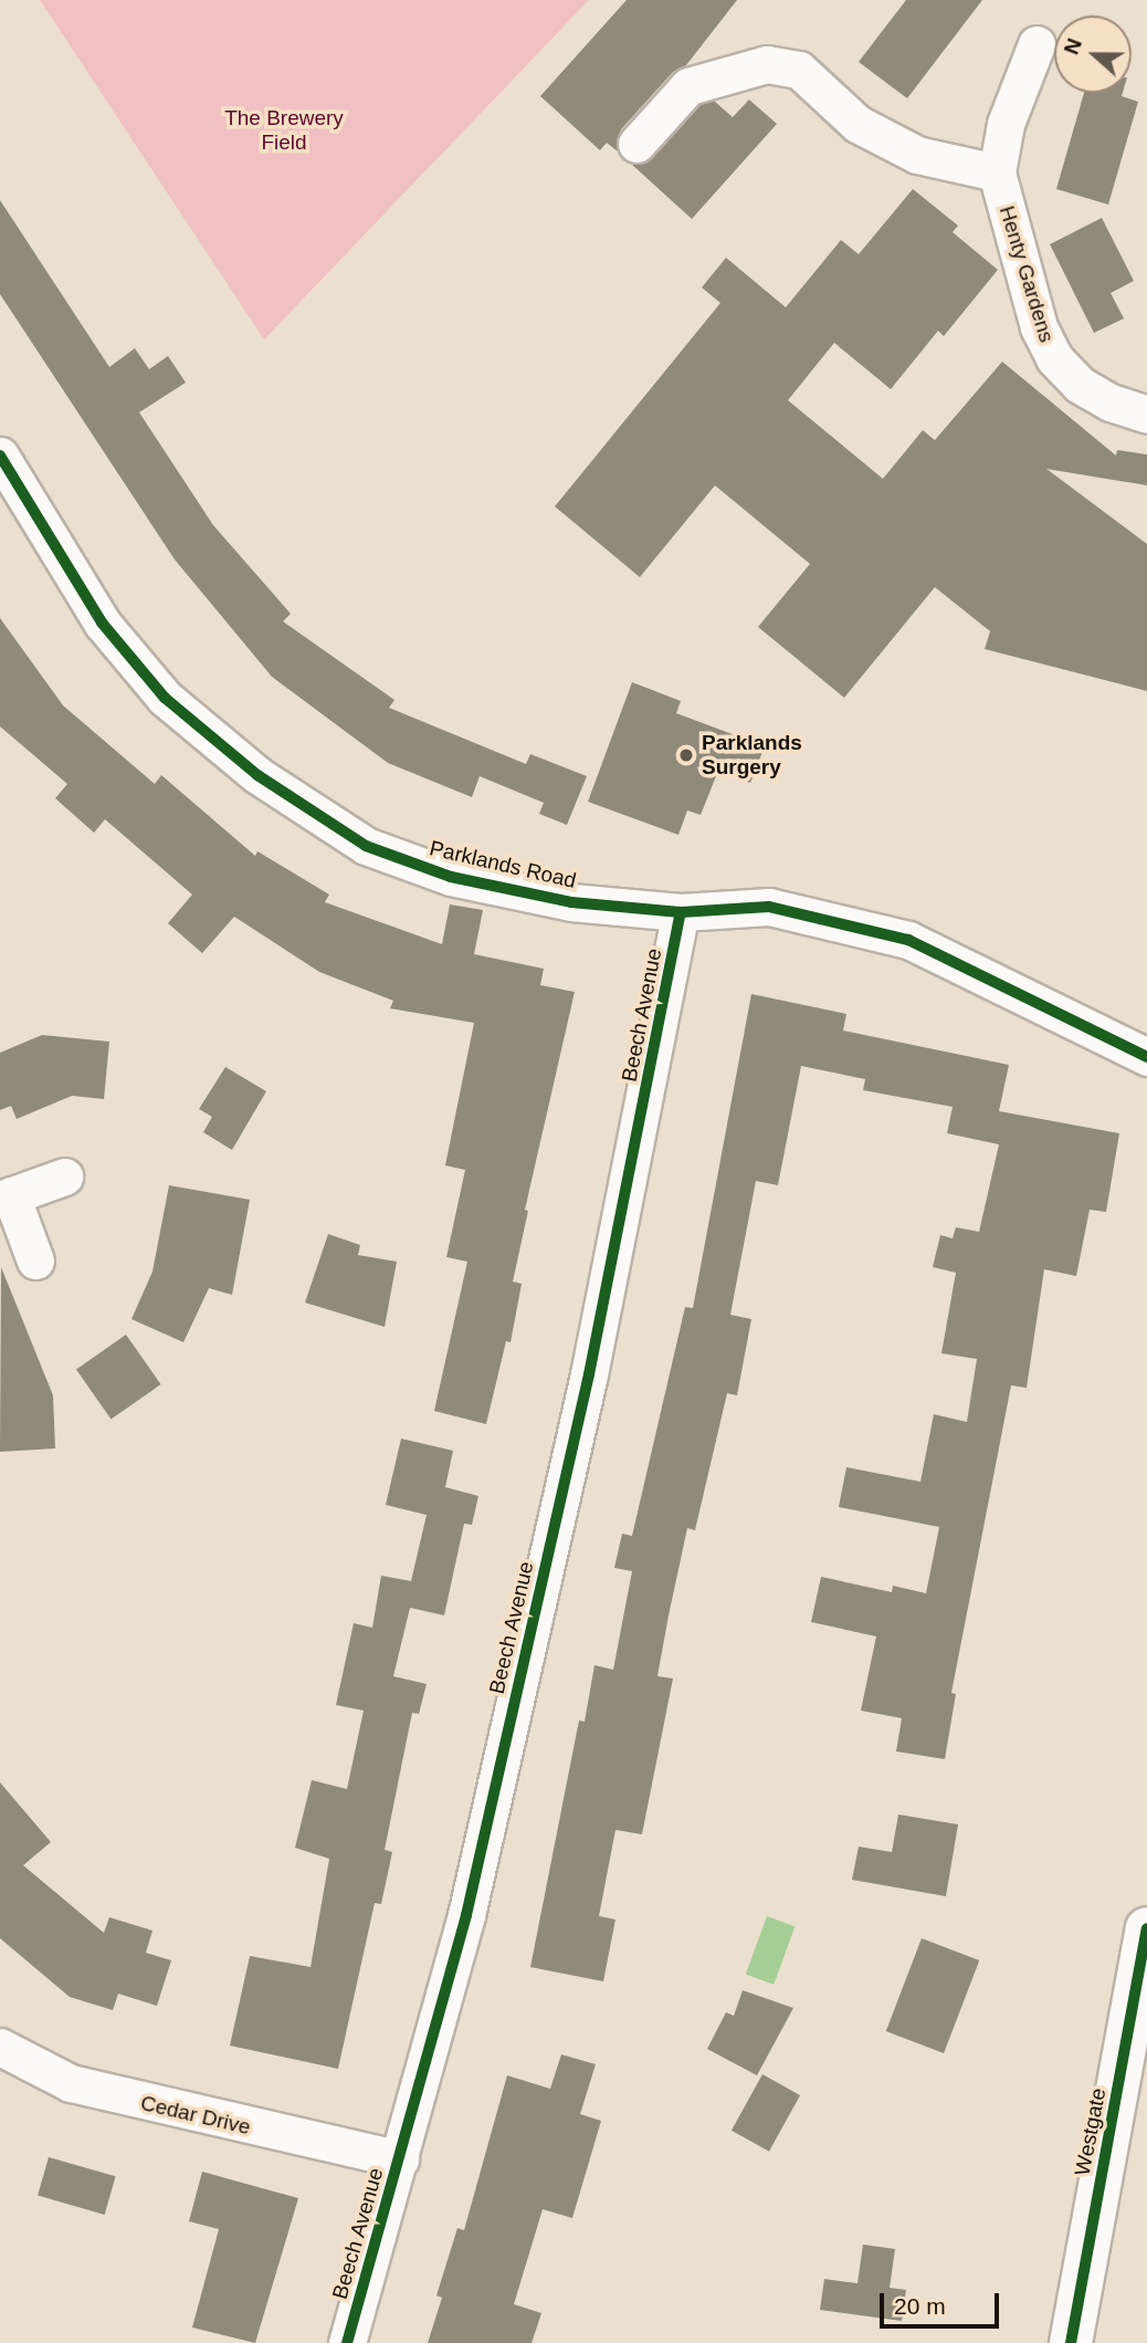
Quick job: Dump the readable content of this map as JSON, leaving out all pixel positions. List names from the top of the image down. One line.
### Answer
{"streets":{"street":["Henty Gardens","Parklands Road","Beech Avenue","Cedar Drive","Westgate"]},"crossings":[["Parklands Road","Beech Avenue"],["Beech Avenue","Cedar Drive"]],"parks":["The Brewery Field"],"places":["Parklands Surgery"],"scale_bar":"20 m","north":"left"}
